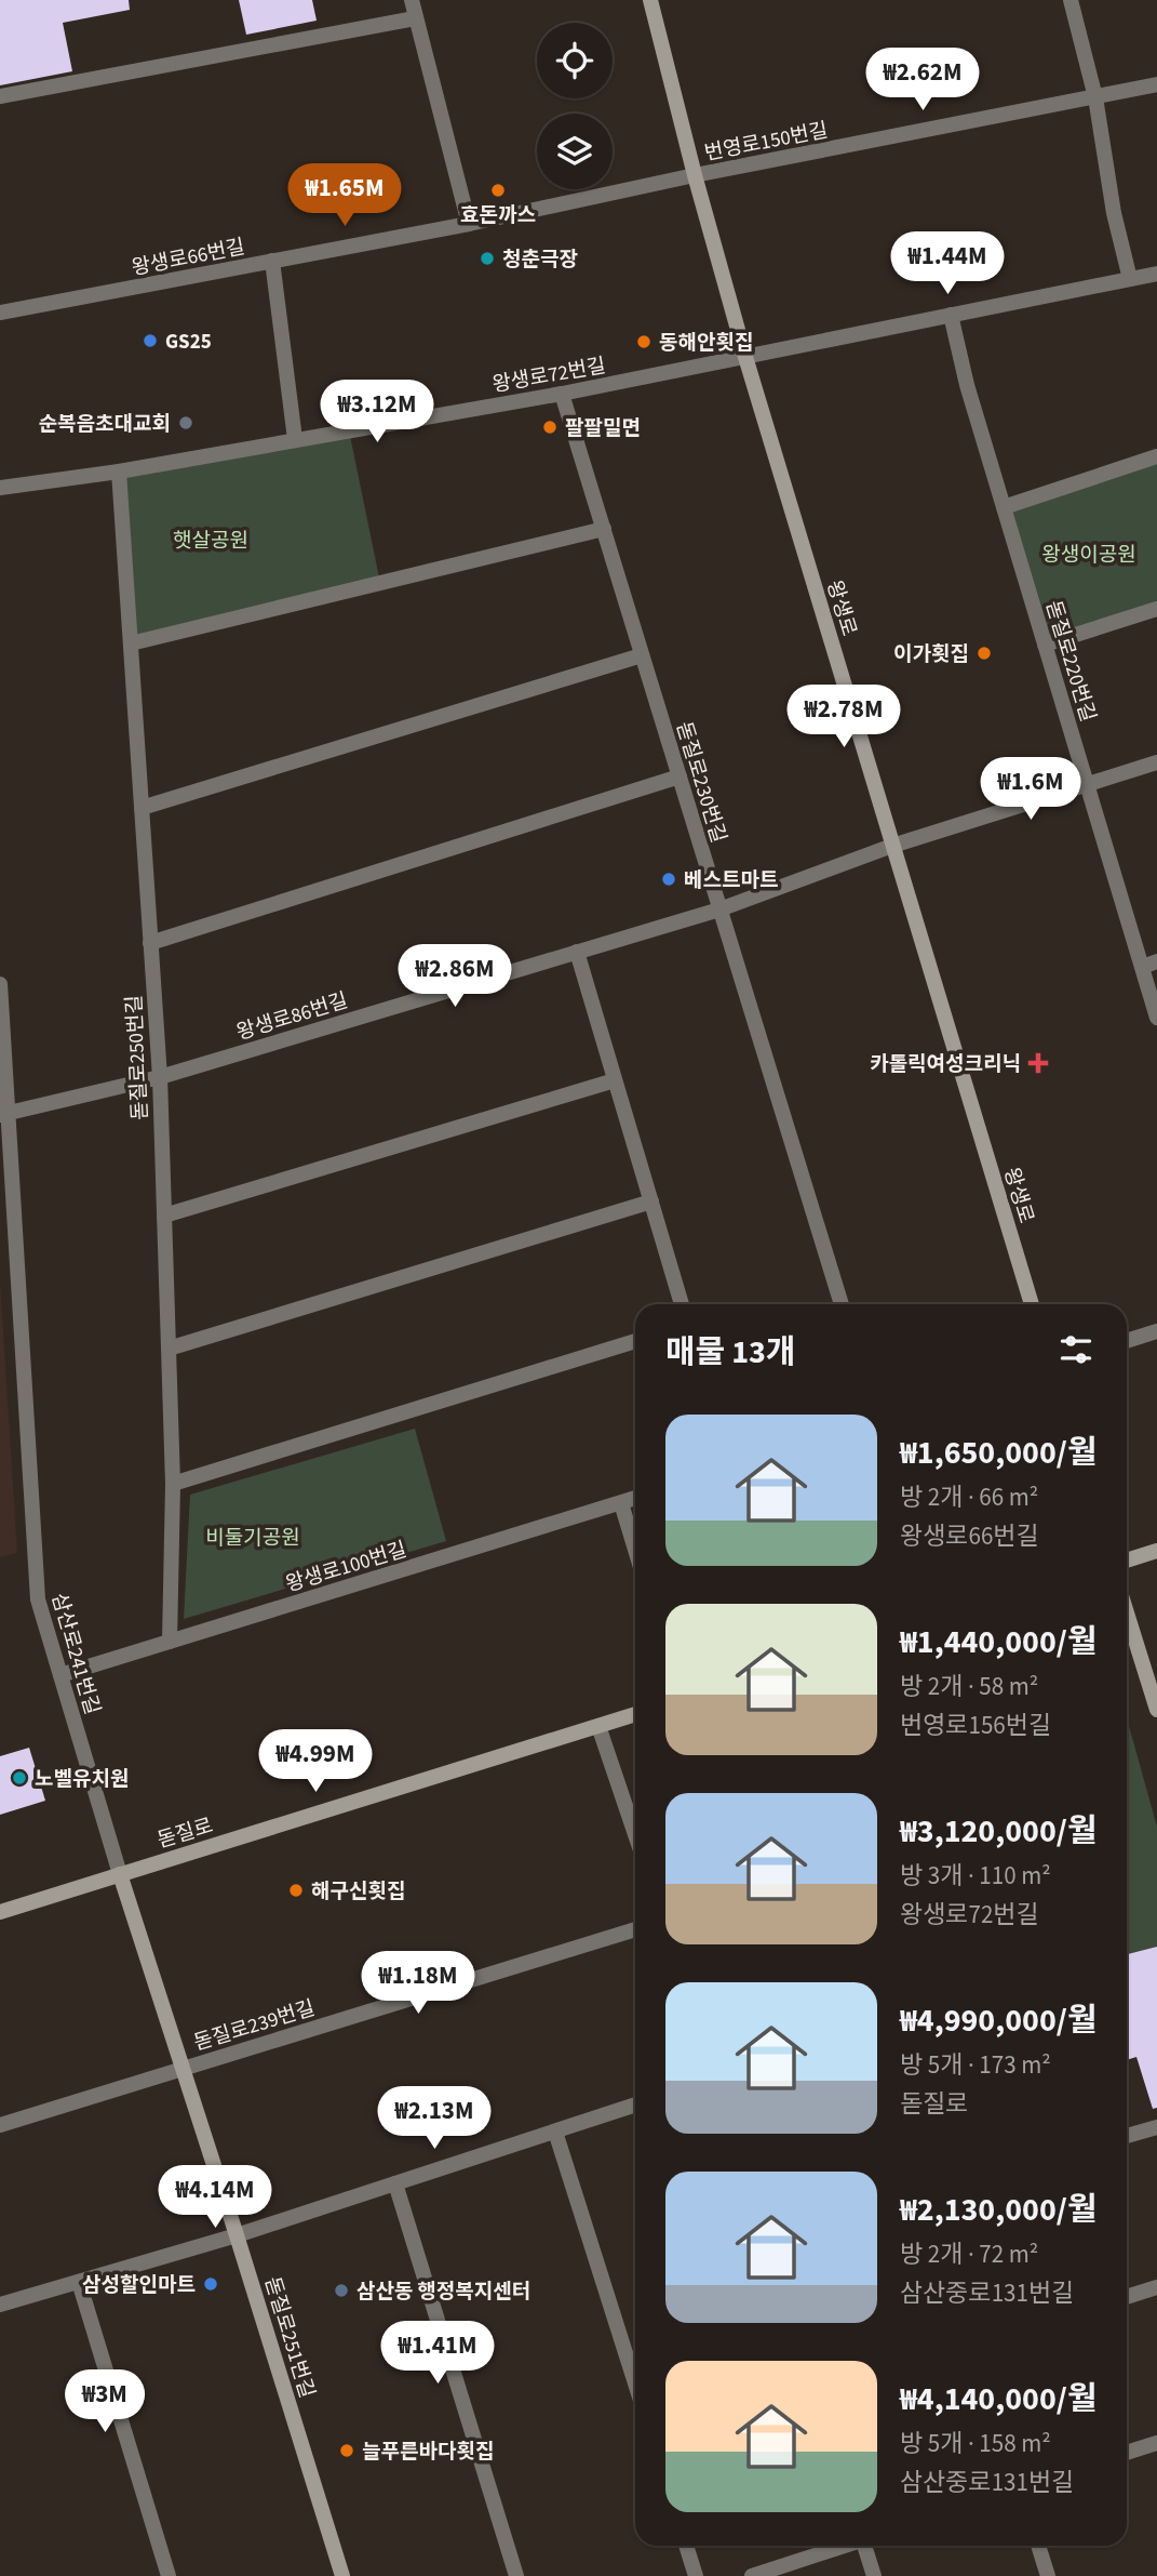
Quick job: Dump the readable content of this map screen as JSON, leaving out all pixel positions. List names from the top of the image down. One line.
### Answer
{"streets":{"main road":["왕생로","돋질로","돋질로251번길"],"street":["번영로150번길","왕생로66번길","왕생로72번길","돋질로220번길","돋질로230번길","왕생로86번길","돋질로250번길","왕생로100번길","삼산로241번길","돋질로239번길"]},"crossings":[["번영로150번길","왕생로66번길"],["번영로150번길","왕생로"],["왕생로66번길","왕생로"],["왕생로72번길","왕생로"],["왕생로72번길","돋질로220번길"],["왕생로72번길","돋질로230번길"],["왕생로72번길","돋질로250번길"],["왕생로","왕생로86번길"],["돋질로220번길","왕생로86번길"],["돋질로230번길","왕생로86번길"],["왕생로86번길","돋질로250번길"],["왕생로86번길","삼산로241번길"],["돋질로250번길","왕생로100번길"],["왕생로100번길","삼산로241번길"],["삼산로241번길","돋질로"],["삼산로241번길","돋질로251번길"],["돋질로","돋질로251번길"],["돋질로239번길","돋질로251번길"]],"parks":["햇살공원","왕생이공원","비둘기공원"],"places":{"other":["효돈까스","청춘극장","GS25","동해안횟집","순복음초대교회","팔팔밀면","이가횟집","베스트마트","노벨유치원","해구신횟집","삼성할인마트","삼산동 행정복지센터","늘푸른바다횟집"],"health":["카톨릭여성크리닉"]},"page":{"price":["₩2.62M","₩1.65M","₩1.44M","₩3.12M","₩2.78M","₩1.6M","₩2.86M","₩4.99M","₩1.18M","₩2.13M","₩4.14M","₩1.41M","₩3M"],"heading":"매물 13개","list":[{"name":"₩1,650,000/월","note":"방 2개 · 66 m² · 왕생로66번길"},{"name":"₩1,440,000/월","note":"방 2개 · 58 m² · 번영로156번길"},{"name":"₩3,120,000/월","note":"방 3개 · 110 m² · 왕생로72번길"},{"name":"₩4,990,000/월","note":"방 5개 · 173 m² · 돋질로"},{"name":"₩2,130,000/월","note":"방 2개 · 72 m² · 삼산중로131번길"},{"name":"₩4,140,000/월","note":"방 5개 · 158 m² · 삼산중로131번길"}]}}
